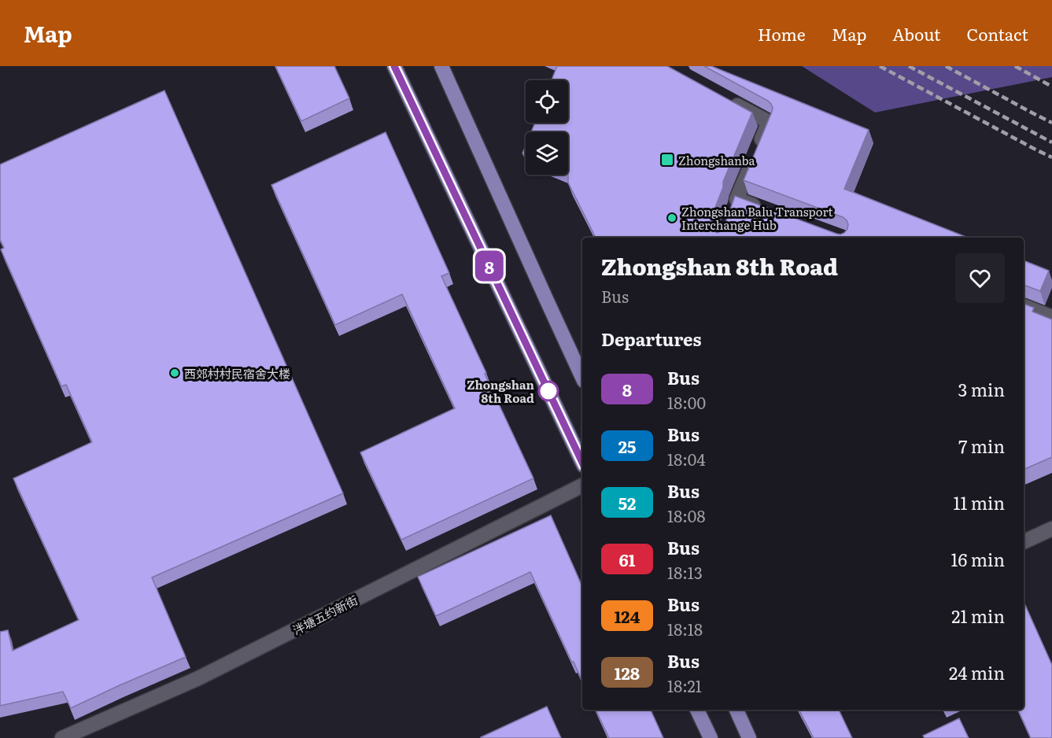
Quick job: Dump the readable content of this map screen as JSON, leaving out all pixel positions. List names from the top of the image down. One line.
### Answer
{"streets":{"street":["泮塘五约新街"]},"places":{"transit":["Zhongshanba"],"other":["Zhongshan Balu Transport Interchange Hub","西郊村村民宿舍大楼","Zhongshan 8th Road"]},"lines":["bus line 8"],"page":{"header":"Map","nav":["Home","Map","About","Contact"],"on_map":"8","heading":[["Zhongshan 8th Road","Bus"],"Departures"],"list":[{"mark":"8","name":"Bus","note":"18:00","value":"3 min"},{"mark":"25","name":"Bus","note":"18:04","value":"7 min"},{"mark":"52","name":"Bus","note":"18:08","value":"11 min"},{"mark":"61","name":"Bus","note":"18:13","value":"16 min"},{"mark":"124","name":"Bus","note":"18:18","value":"21 min"},{"mark":"128","name":"Bus","note":"18:21","value":"24 min"}]}}
